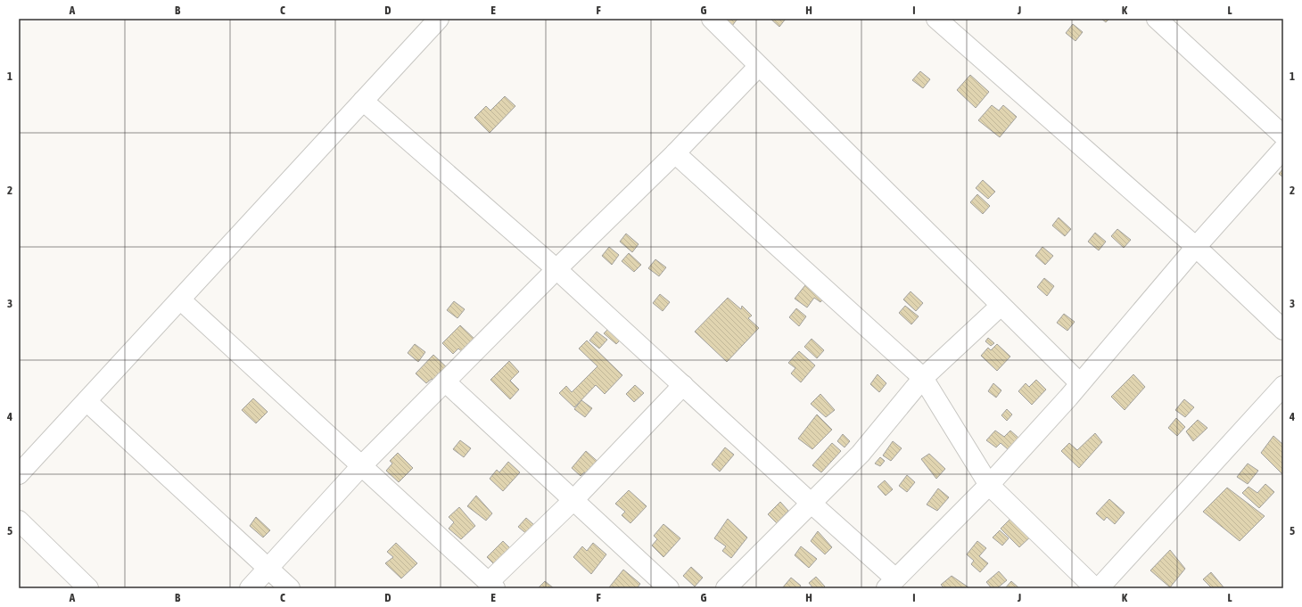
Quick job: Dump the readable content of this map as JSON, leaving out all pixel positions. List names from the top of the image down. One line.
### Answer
{"grid":{"columns":["A","B","C","D","E","F","G","H","I","J","K","L"],"rows":["1","2","3","4","5"]}}
